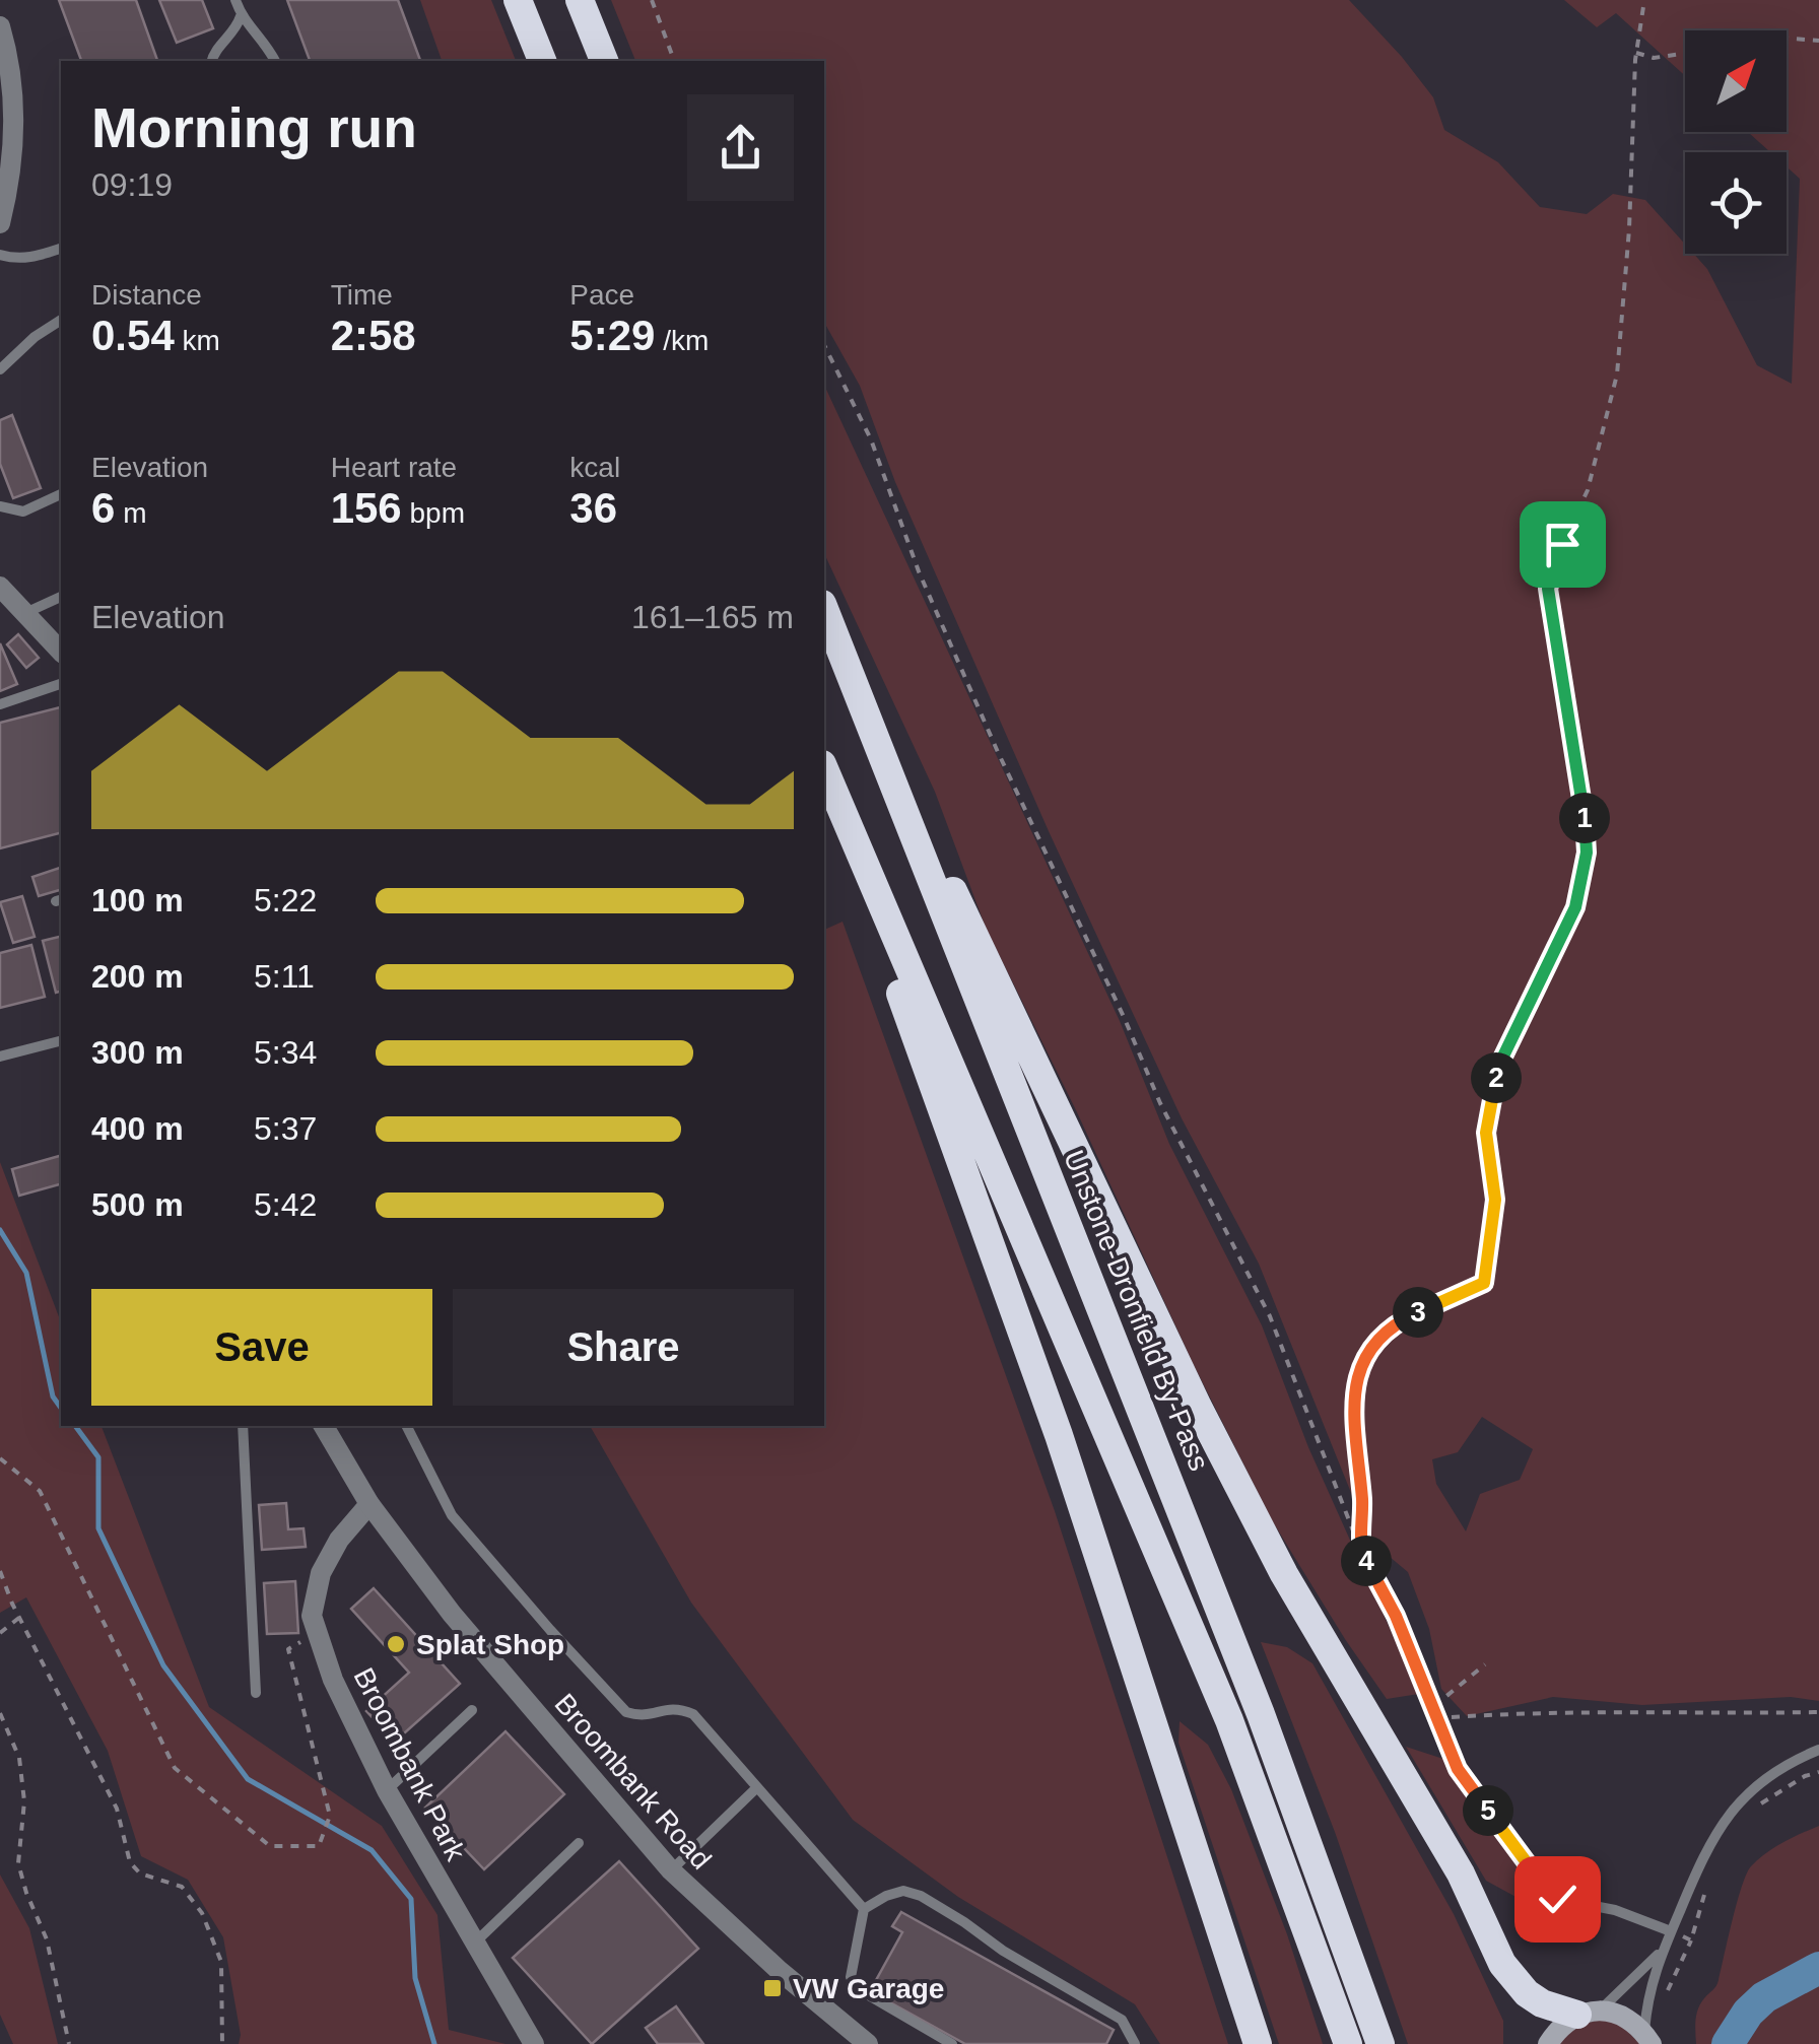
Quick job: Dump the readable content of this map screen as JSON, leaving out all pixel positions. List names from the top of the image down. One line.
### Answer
{"streets":{"highway":["Unstone-Dronfield By-Pass"],"street":["Broombank Park","Broombank Road"]},"crossings":[["Broombank Park","Broombank Road"]],"places":{"other":["Splat Shop"],"transit":["VW Garage"]},"north":"top right","page":{"heading":["Morning run","09:19"],"stats":[["Distance","0.54 km"],["Time","2:58"],["Pace","5:29 /km"],["Elevation","6 m"],["Heart rate","156 bpm"],["kcal","36"]],"chart":["Elevation","161–165 m"],"pins":["1","2","3","4","5"],"list":[{"name":"100 m","note":"5:22"},{"name":"200 m","note":"5:11"},{"name":"300 m","note":"5:34"},{"name":"400 m","note":"5:37"},{"name":"500 m","note":"5:42"}],"buttons":["Save","Share"]}}
